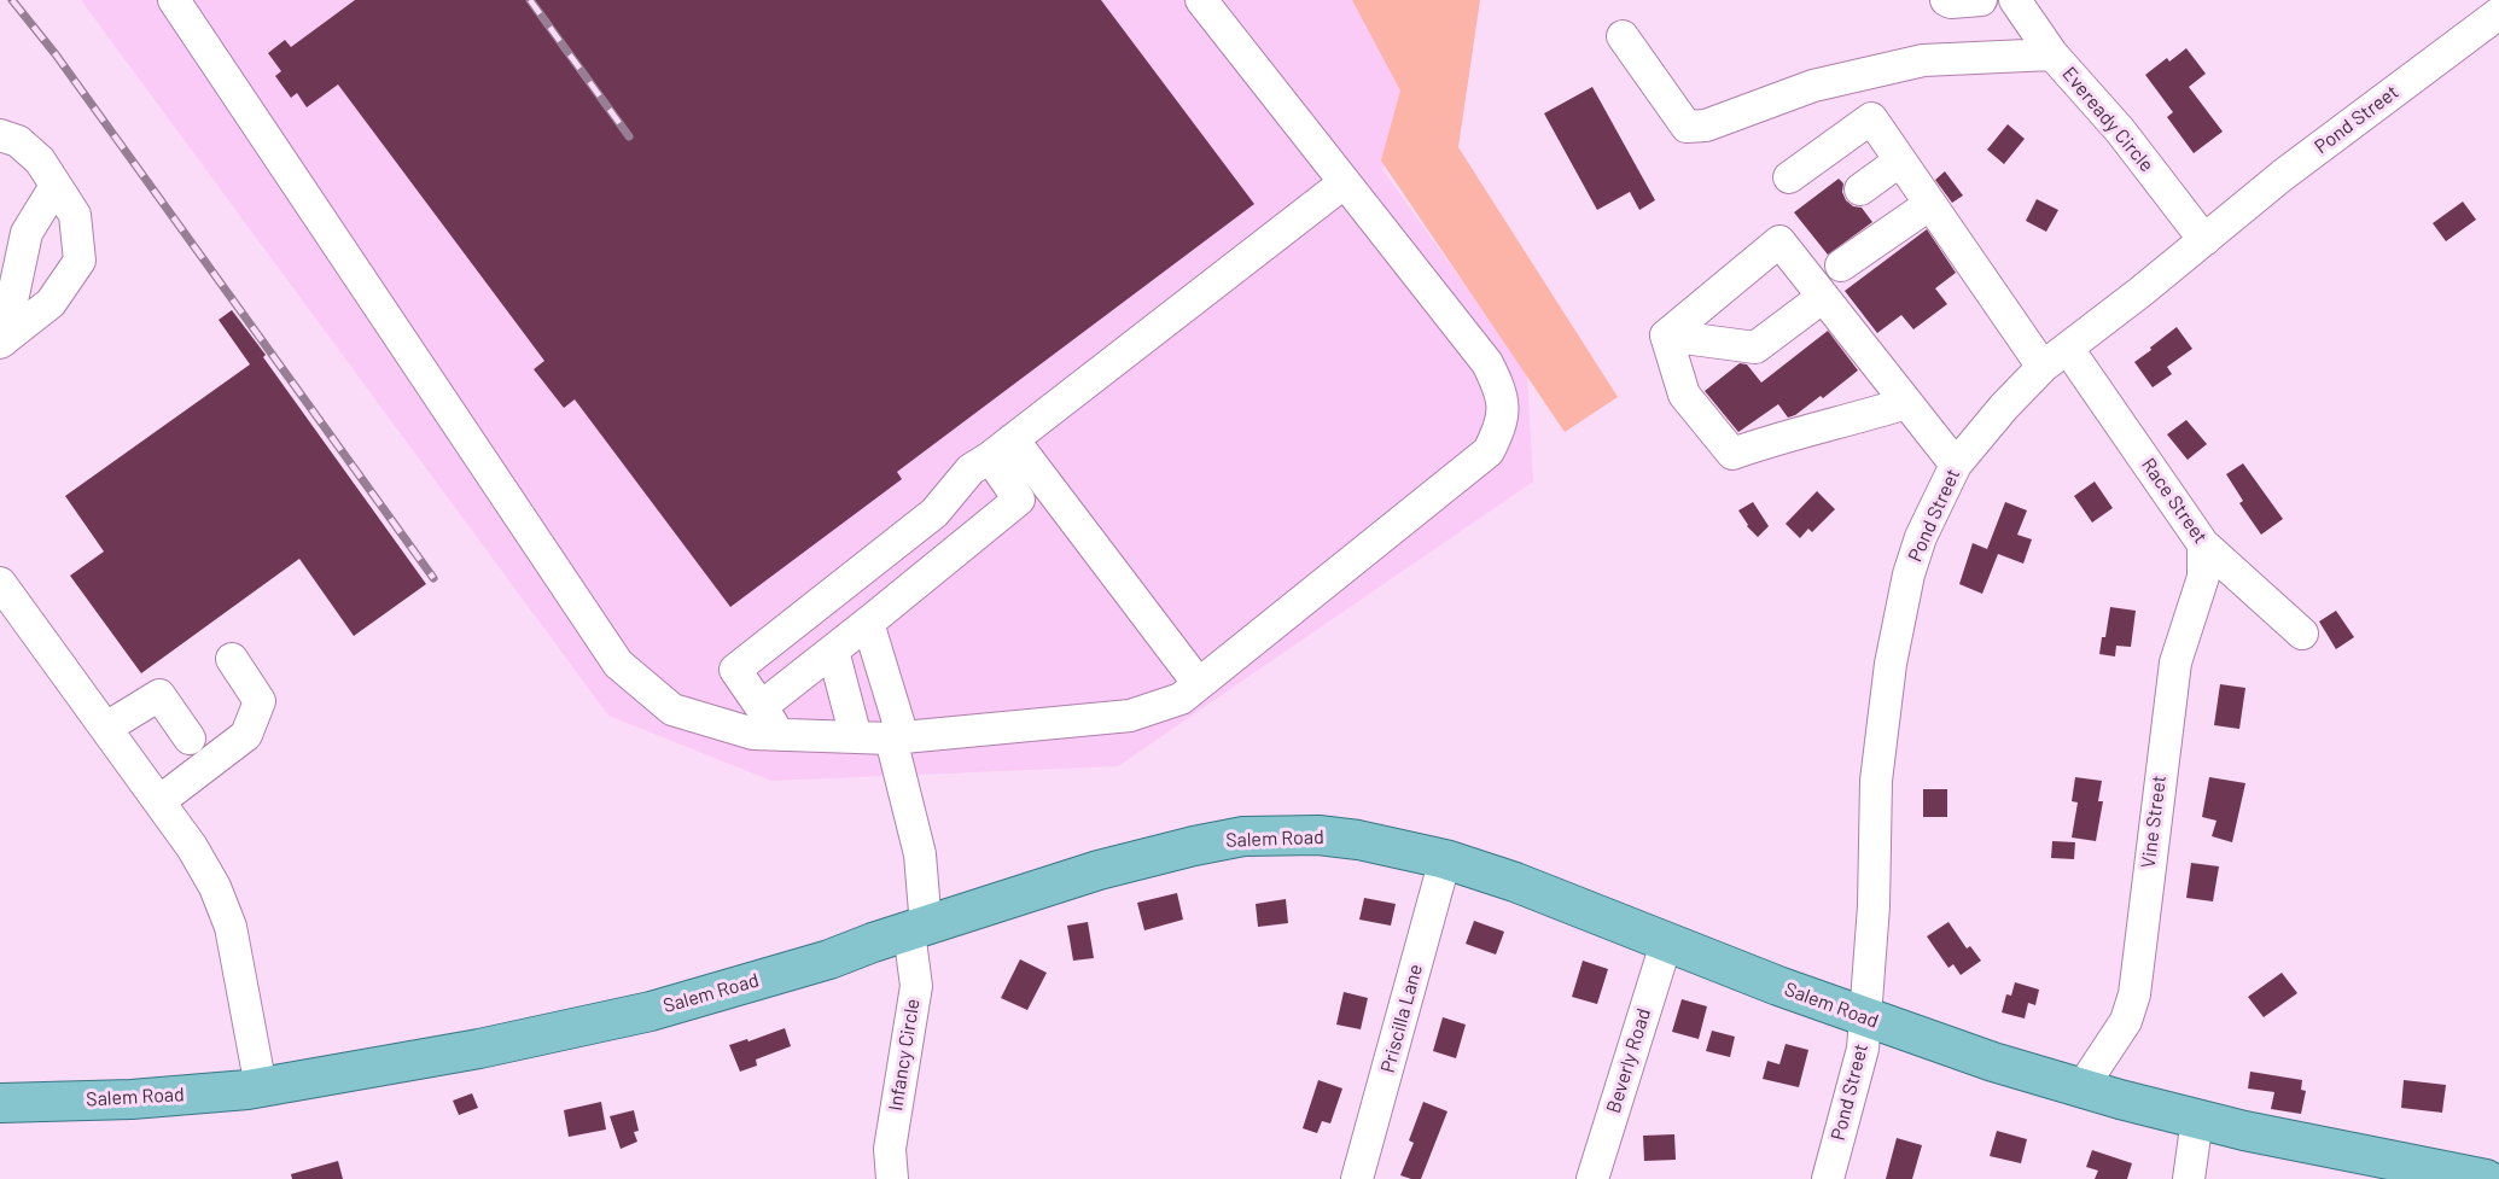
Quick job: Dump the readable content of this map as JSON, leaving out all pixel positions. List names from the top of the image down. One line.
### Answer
{"streets":{"main road":["Salem Road"],"street":["Eveready Circle","Pond Street","Race Street","Vine Street","Priscilla Lane","Infancy Circle","Beverly Road"]},"crossings":[["Eveready Circle","Pond Street"],["Pond Street","Race Street"],["Pond Street","Salem Road"],["Race Street","Vine Street"],["Vine Street","Salem Road"],["Salem Road","Priscilla Lane"],["Salem Road","Infancy Circle"],["Salem Road","Beverly Road"]]}
